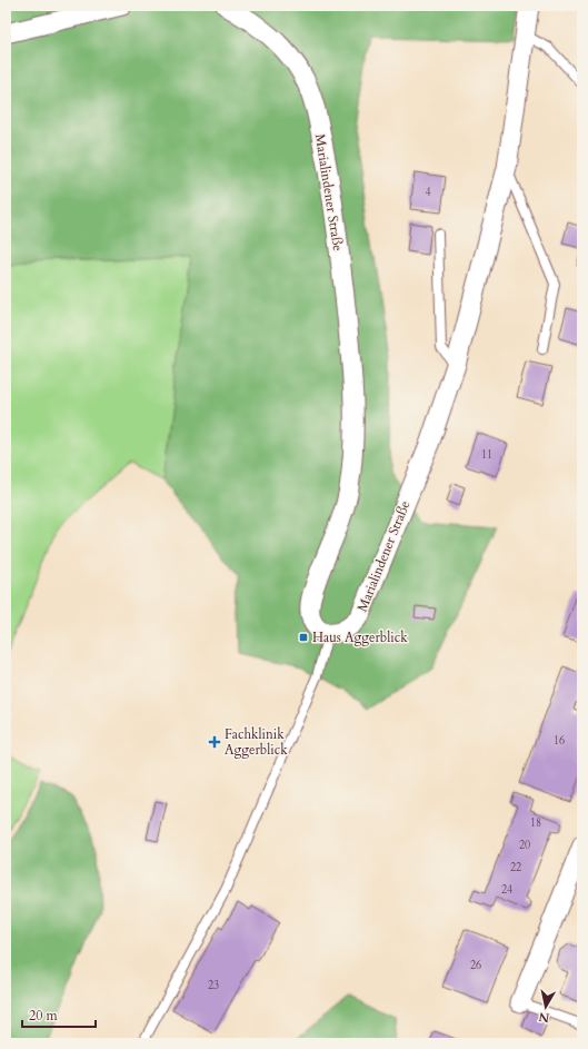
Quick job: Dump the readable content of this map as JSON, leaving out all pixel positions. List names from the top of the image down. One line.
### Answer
{"streets":{"street":["Marialindener Straße"]},"places":{"transit":["Haus Aggerblick"],"health":["Fachklinik Aggerblick"]},"house_numbers":["4","11","16","18","20","22","24","26","23"],"scale_bar":"20 m","north":"bottom"}
